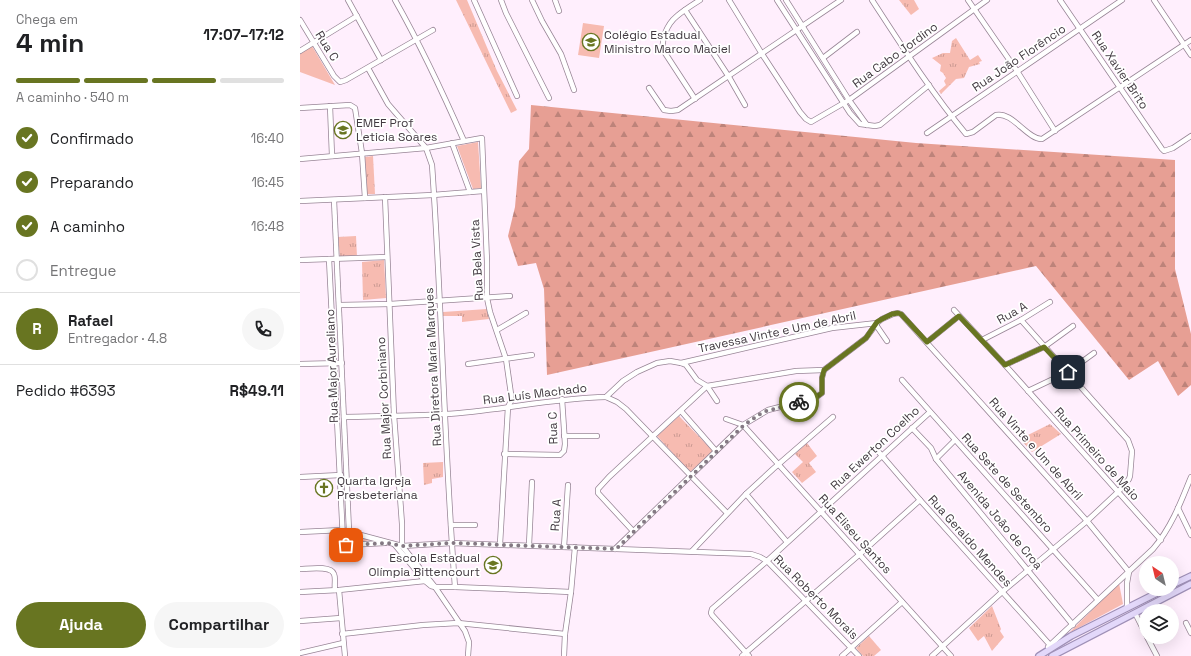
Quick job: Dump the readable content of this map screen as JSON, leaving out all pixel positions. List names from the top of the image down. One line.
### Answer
{"streets":{"street":["Rua C","Rua Cabo Jordino","Rua João Florêncio","Rua Xavier Brito","Rua Bela Vista","Rua A","Travessa Vinte e Um de Abril","Rua Major Aureliano","Rua Diretora Maria Marques","Rua Luís Machado","Rua Major Corbiniano","Rua Ewerton Coelho","Rua Vinte e Um de Abril","Rua Primeiro de Maio","Rua Sete de Setembro","Avenida João de Croa","Rua Eliseu Santos","Rua Geraldo Mendes","Rua Roberto Morais"]},"crossings":[["Rua C","Rua Bela Vista"],["Rua C","Rua Luís Machado"],["Rua João Florêncio","Rua Xavier Brito"],["Rua Bela Vista","Rua Luís Machado"],["Rua Bela Vista","Rua Roberto Morais"],["Rua A","Rua Primeiro de Maio"],["Rua A","Rua Roberto Morais"],["Travessa Vinte e Um de Abril","Rua Vinte e Um de Abril"],["Rua Major Aureliano","Rua Luís Machado"],["Rua Major Aureliano","Rua Roberto Morais"],["Rua Diretora Maria Marques","Rua Luís Machado"],["Rua Diretora Maria Marques","Rua Roberto Morais"],["Rua Luís Machado","Rua Major Corbiniano"],["Rua Major Corbiniano","Rua Roberto Morais"],["Rua Ewerton Coelho","Rua Sete de Setembro"],["Rua Ewerton Coelho","Avenida João de Croa"],["Rua Ewerton Coelho","Rua Eliseu Santos"],["Rua Ewerton Coelho","Rua Geraldo Mendes"],["Rua Ewerton Coelho","Rua Roberto Morais"]],"places":{"school or university":["Colégio Estadual Ministro Marco Maciel","EMEF Prof Leticia Soares","Escola Estadual Olímpia Bittencourt"],"church":["Quarta Igreja Presbeteriana"]},"north":"top left","page":{"heading":["4 min","Chega em","17:07–17:12"],"panel":["Rafael","Entregador · 4.8","Pedido #6393","R$49.11"],"bar":"A caminho · 540 m","list":[["Confirmado","16:40"],["Preparando","16:45"],["A caminho","16:48"],"Entregue"],"round":"R","buttons":["Ajuda","Compartilhar"]}}
